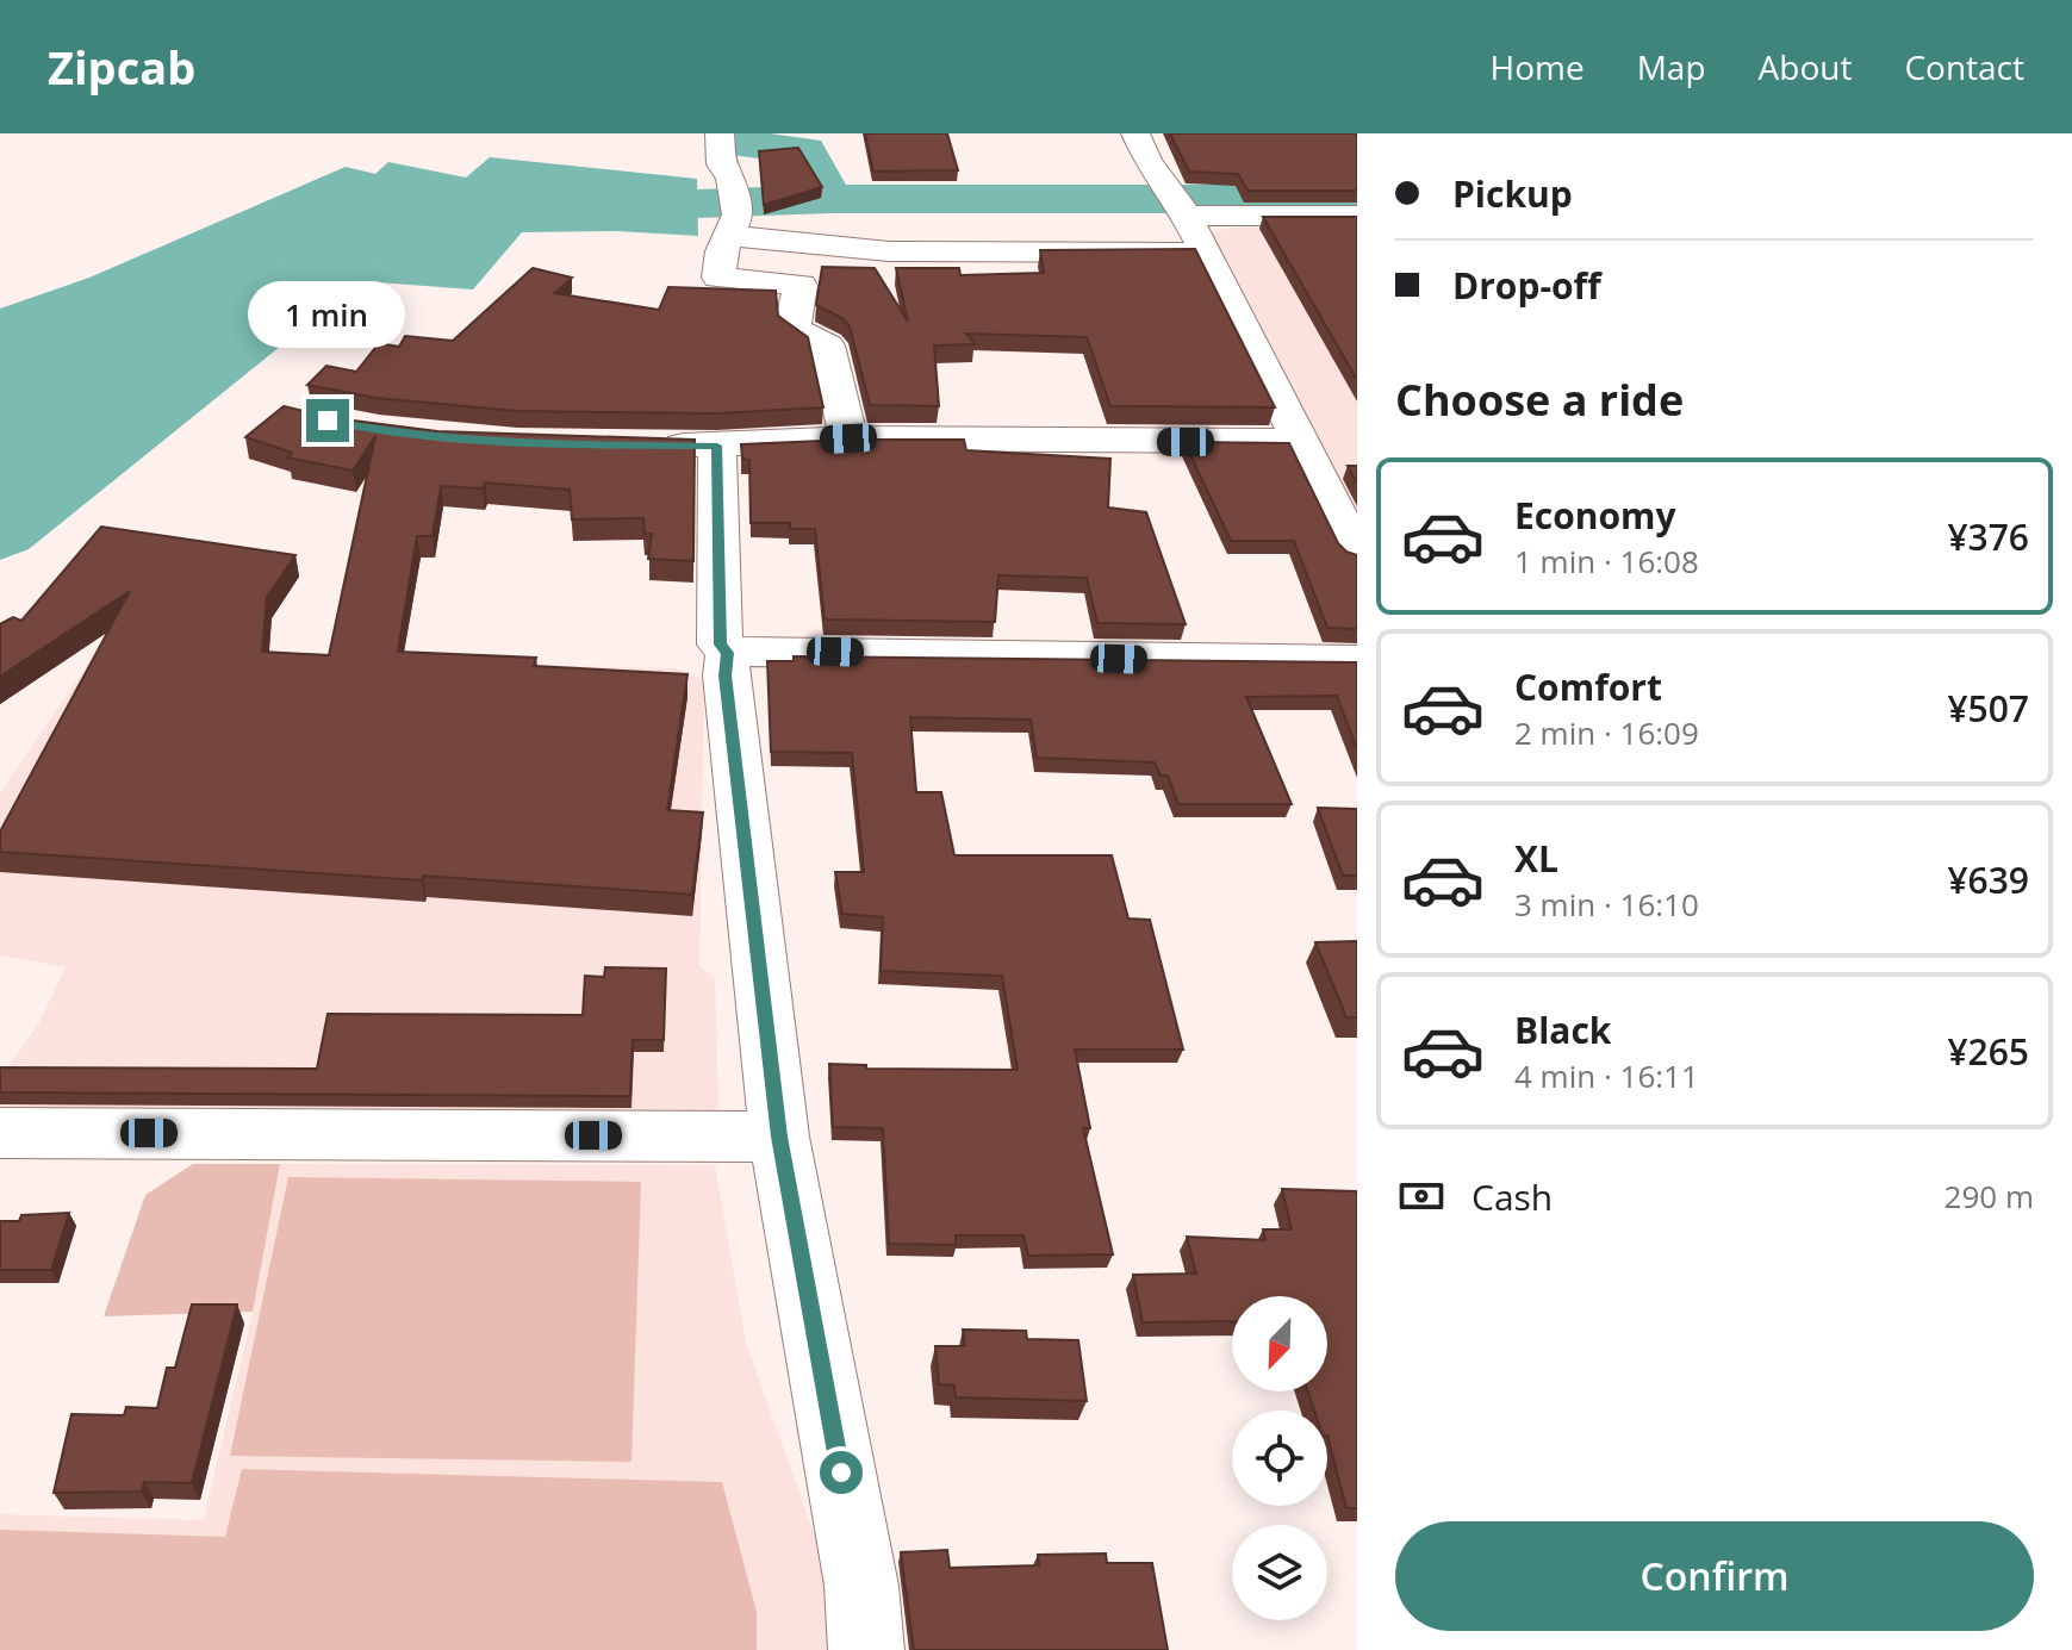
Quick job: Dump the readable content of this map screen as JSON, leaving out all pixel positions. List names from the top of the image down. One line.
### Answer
{"north":"bottom left","page":{"header":"Zipcab","nav":["Home","Map","About","Contact"],"banner":["Pickup","Drop-off"],"bubble":"1 min","heading":"Choose a ride","list":[{"name":"Economy","note":"1 min · 16:08","value":"¥376"},{"name":"Comfort","note":"2 min · 16:09","value":"¥507"},{"name":"XL","note":"3 min · 16:10","value":"¥639"},{"name":"Black","note":"4 min · 16:11","value":"¥265"}],"pay":["Cash","290 m"],"buttons":"Confirm"}}
